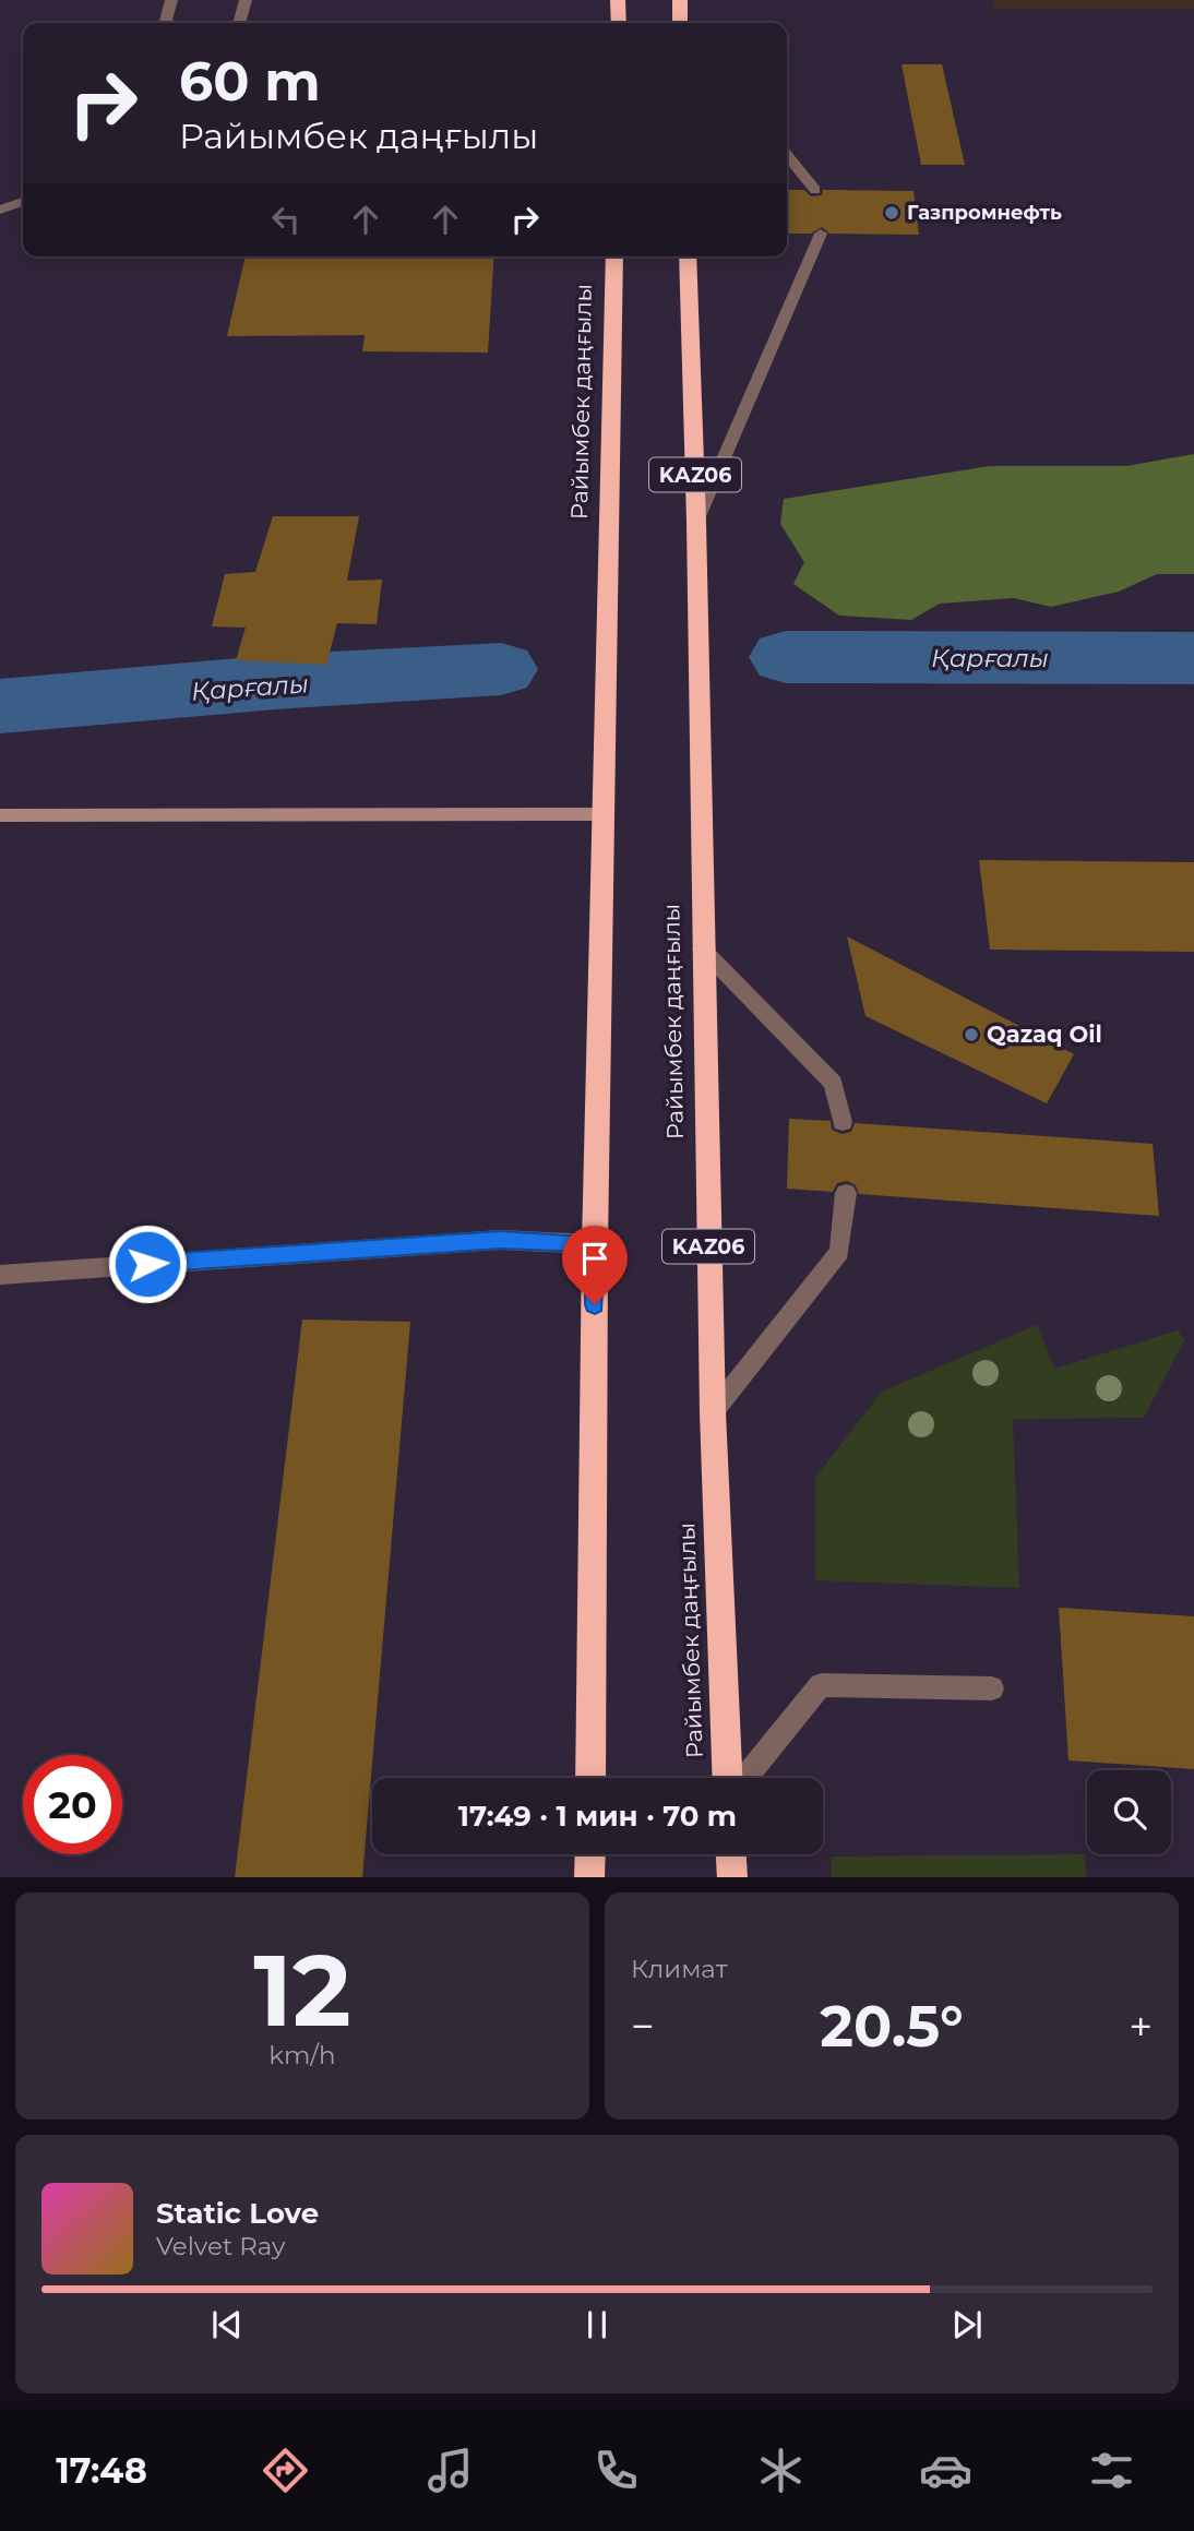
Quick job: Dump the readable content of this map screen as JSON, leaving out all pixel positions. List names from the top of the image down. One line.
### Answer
{"streets":{"highway":["Райымбек даңғылы","KАZ06"]},"water":["Қарғалы"],"places":["Газпромнефть","Qazaq Oil"],"page":{"turn":["60 m","Райымбек даңғылы"],"limit":"20","trip":"17:49 · 1 мин · 70 m","tile":[["12","km/h"],"Климат"],"heat":["−","20.5°","+"],"song":["Static Love","Velvet Ray"],"tabs":"17:48"}}
